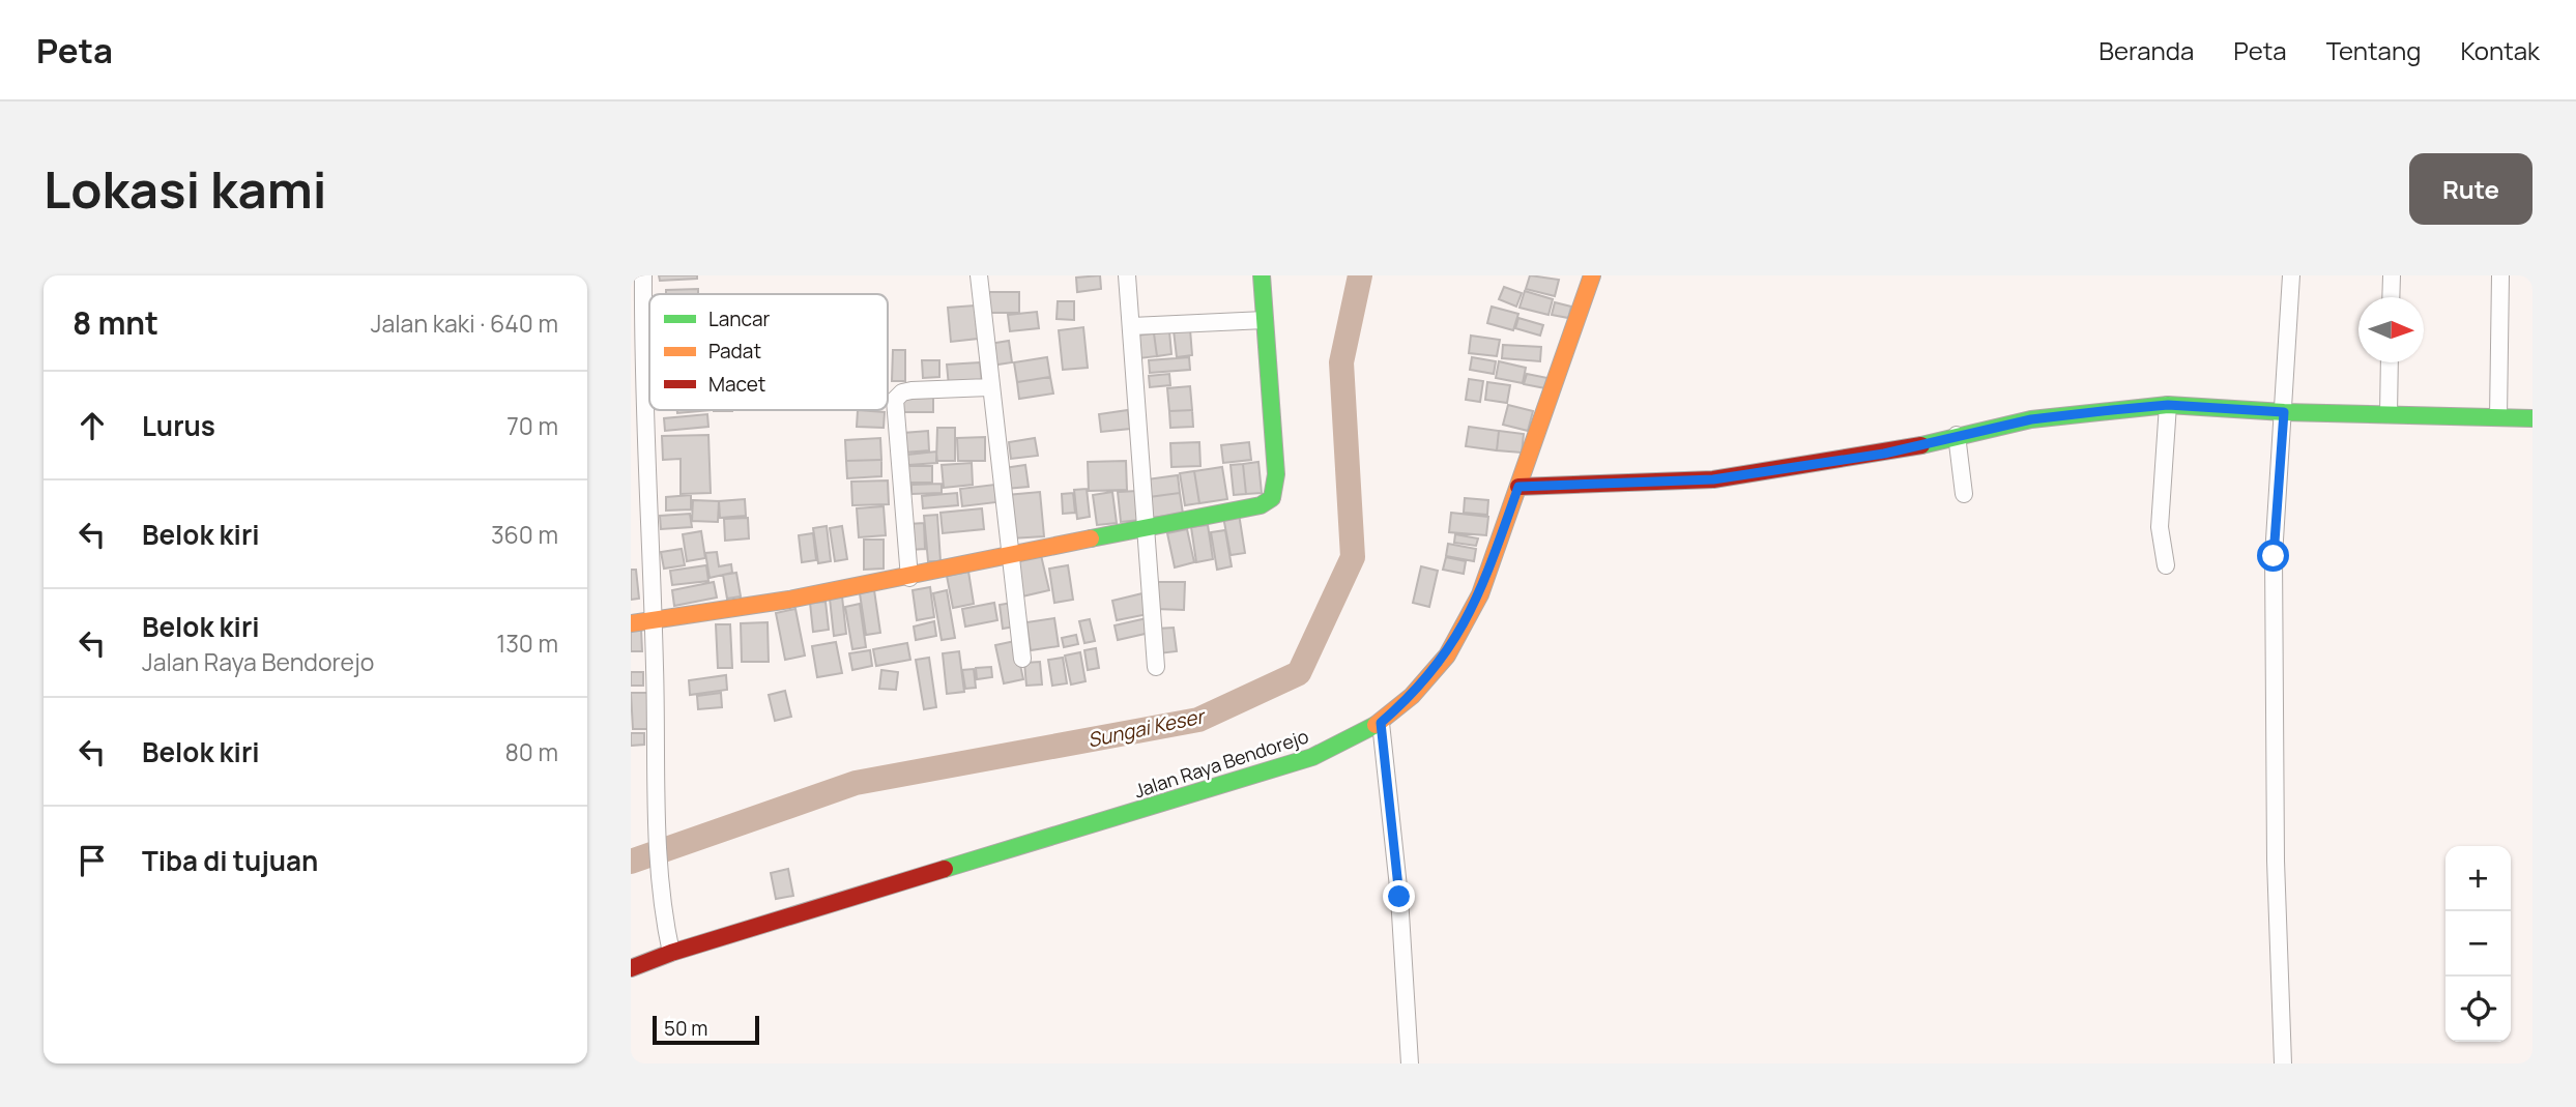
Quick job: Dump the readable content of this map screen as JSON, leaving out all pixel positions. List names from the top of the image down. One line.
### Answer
{"streets":{"street":["Jalan Raya Bendorejo"]},"water":["Sungai Keser"],"legend":["Lancar","Padat","Macet"],"scale_bar":"50 m","north":"right","page":{"header":"Peta","nav":["Beranda","Peta","Tentang","Kontak"],"buttons":"Rute","title":"Lokasi kami","heading":["8 mnt","Jalan kaki · 640 m"],"list":[["Lurus","70 m"],["Belok kiri","360 m"],["Belok kiri","Jalan Raya Bendorejo","130 m"],["Belok kiri","80 m"],"Tiba di tujuan"],"map_buttons":["+","−"],"scale":"50 m"}}
